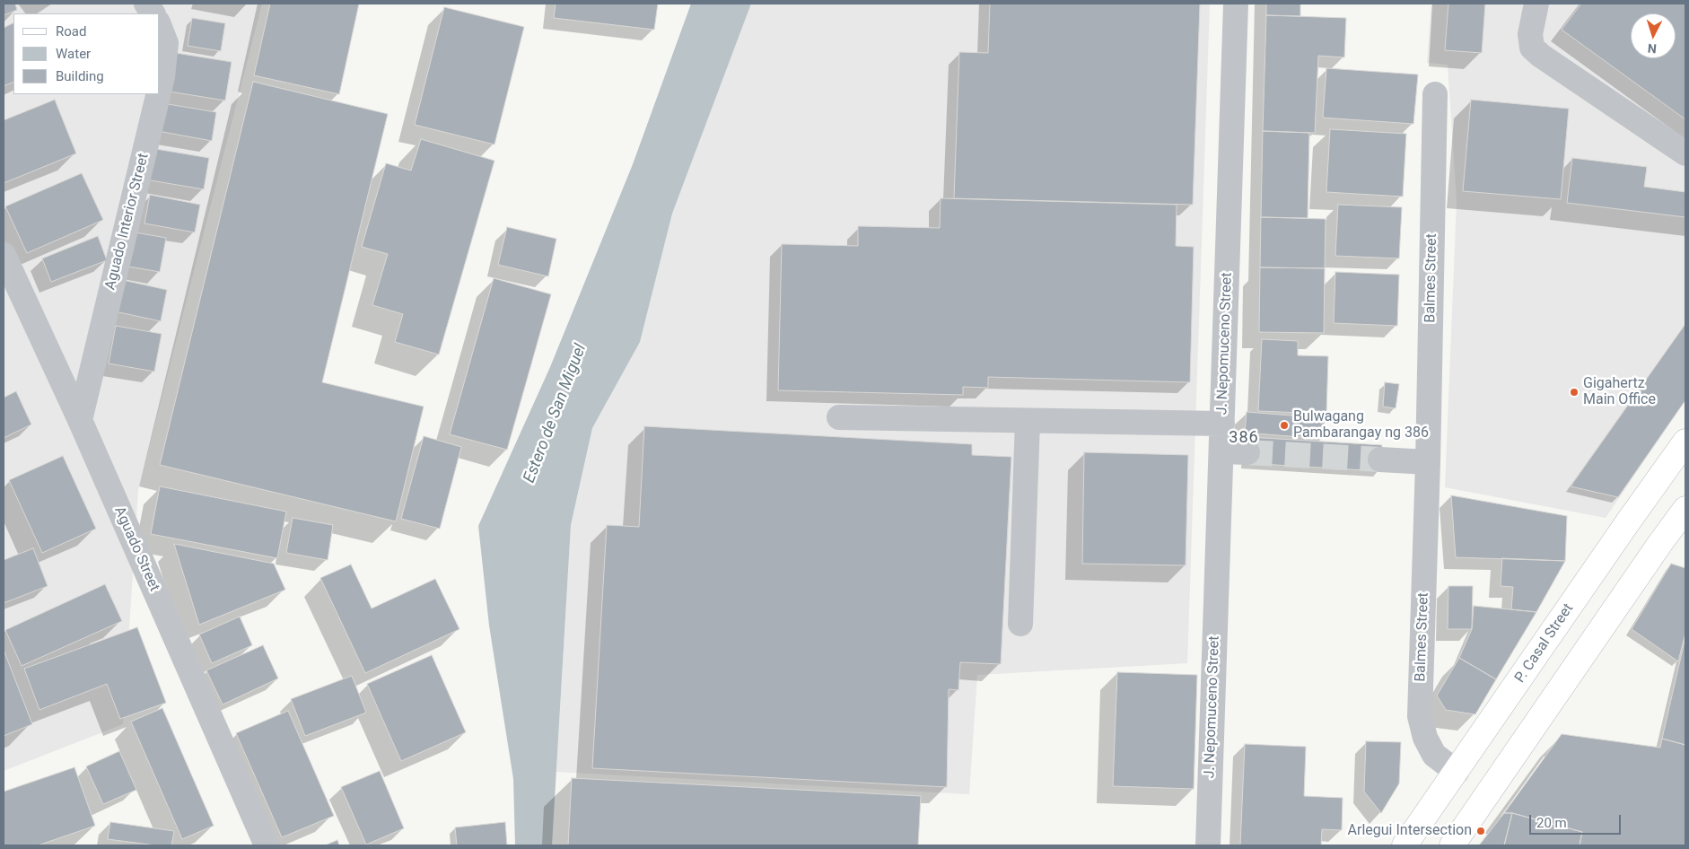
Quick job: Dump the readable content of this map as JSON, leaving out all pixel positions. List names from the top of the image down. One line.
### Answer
{"streets":{"main road":["P. Casal Street"],"street":["Aguado Interior Street","Balmes Street","J. Nepomuceno Street","Aguado Street"]},"crossings":[["Aguado Interior Street","Aguado Street"],["Balmes Street","P. Casal Street"]],"districts":["386"],"water":["Estero de San Miguel"],"places":["Gigahertz Main Office","Bulwagang Pambarangay ng 386","Arlegui Intersection"],"legend":["Road","Water","Building"],"scale_bar":"20 m","north":"bottom"}
